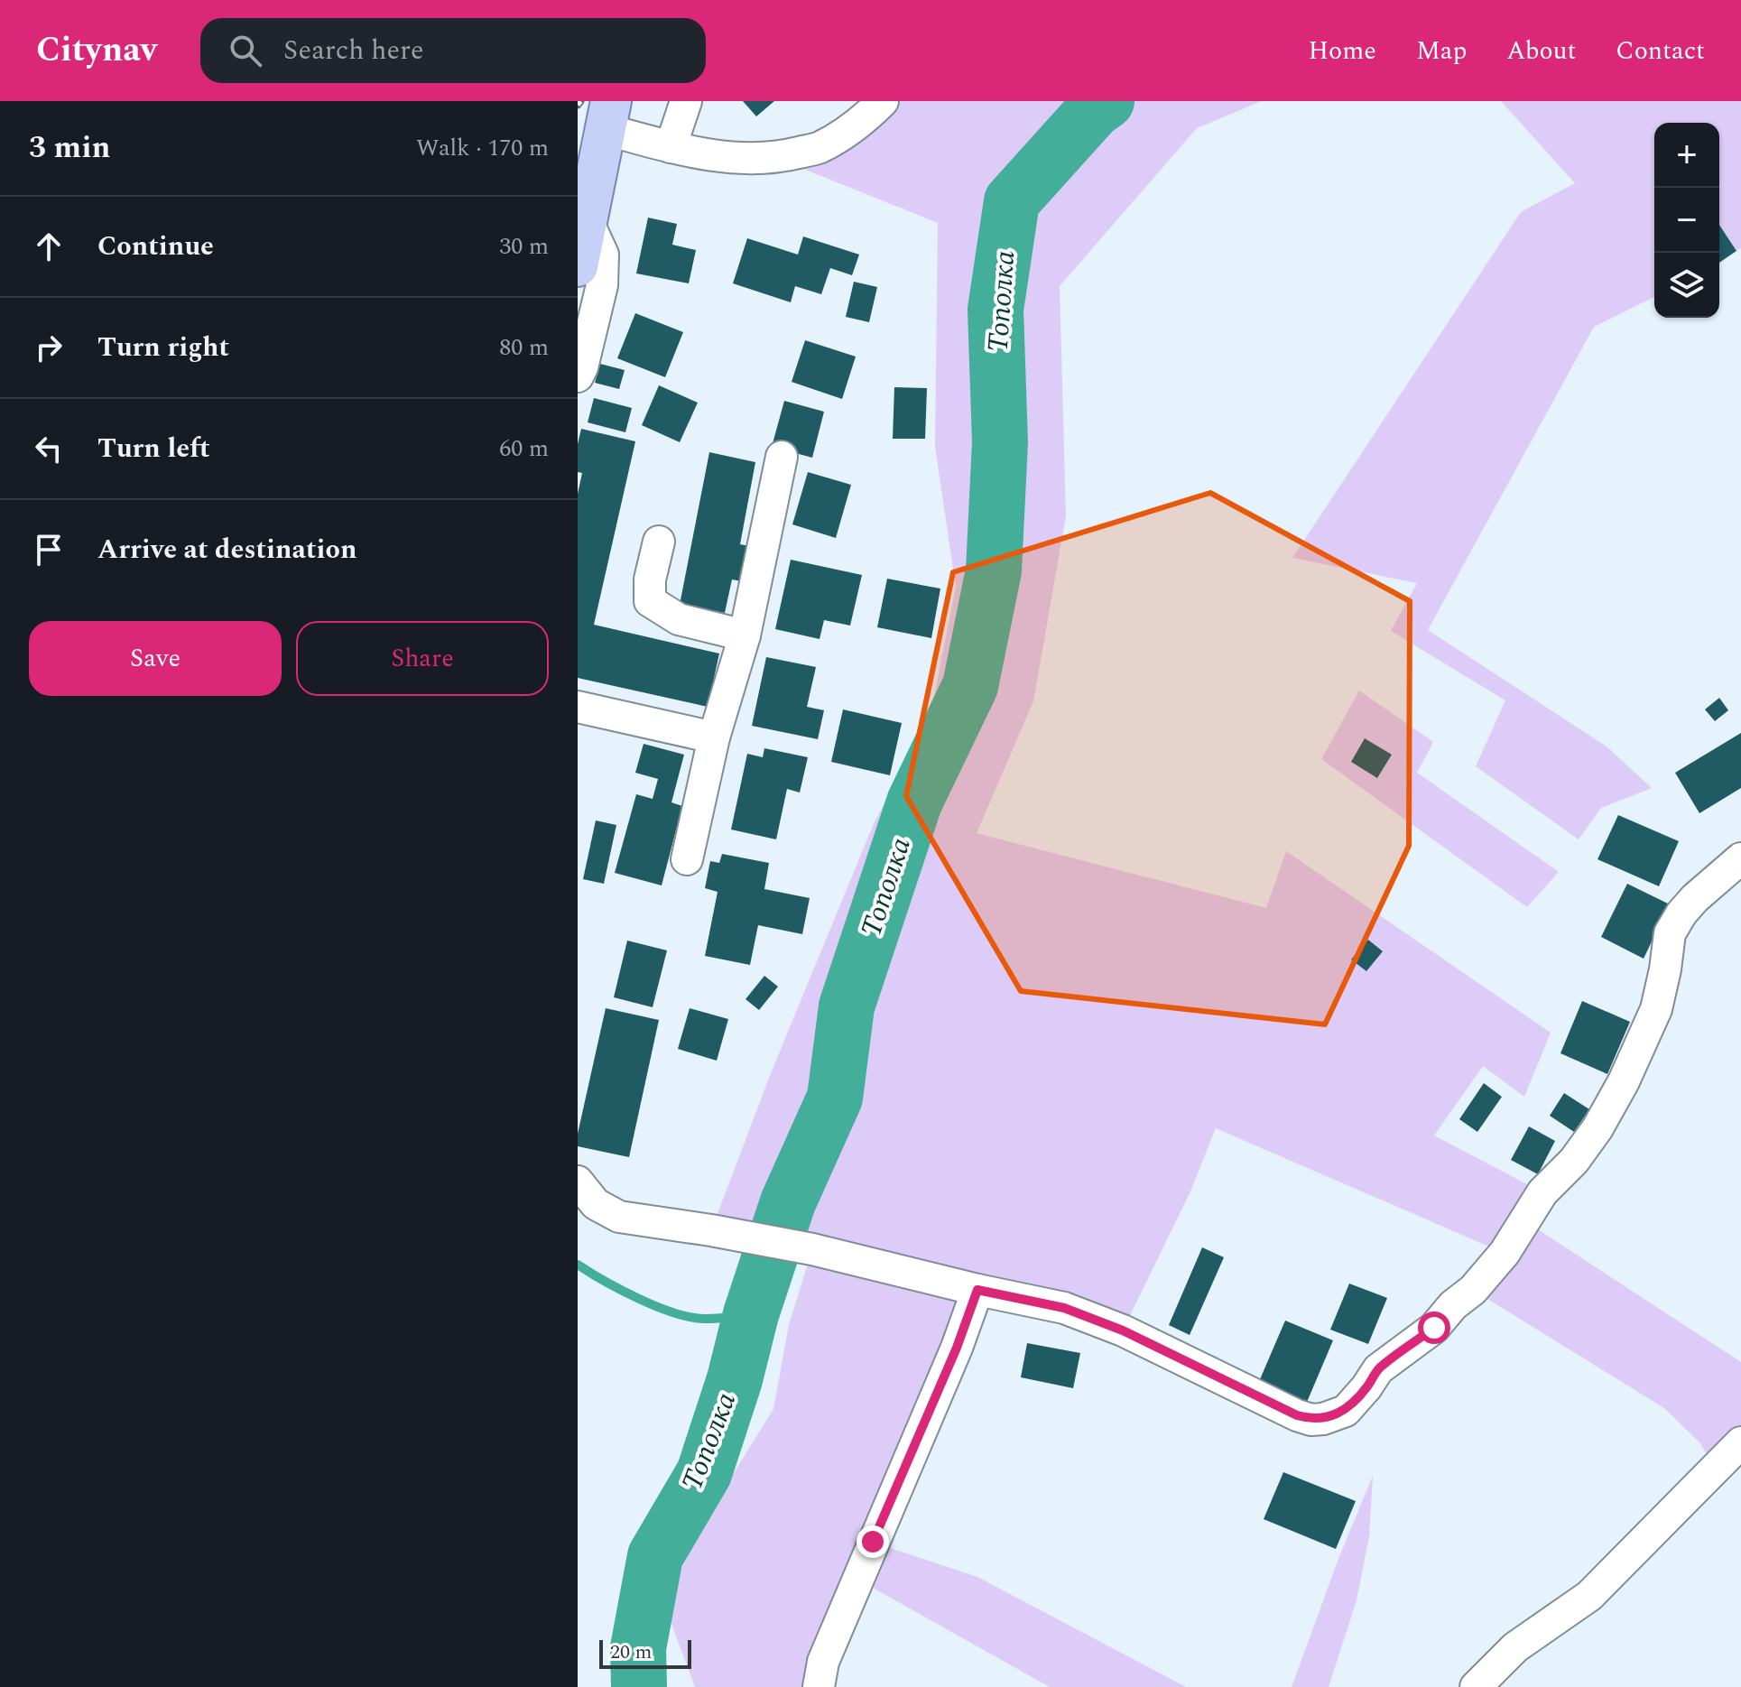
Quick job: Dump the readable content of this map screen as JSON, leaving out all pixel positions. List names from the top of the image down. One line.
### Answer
{"water":["Тополка"],"scale_bar":"20 m","page":{"header":"Citynav","search":"Search here","nav":["Home","Map","About","Contact"],"heading":["3 min","Walk · 170 m"],"map_buttons":["+","−"],"list":[["Continue","30 m"],["Turn right","80 m"],["Turn left","60 m"],"Arrive at destination"],"buttons":["Save","Share"],"scale":"20 m"}}
